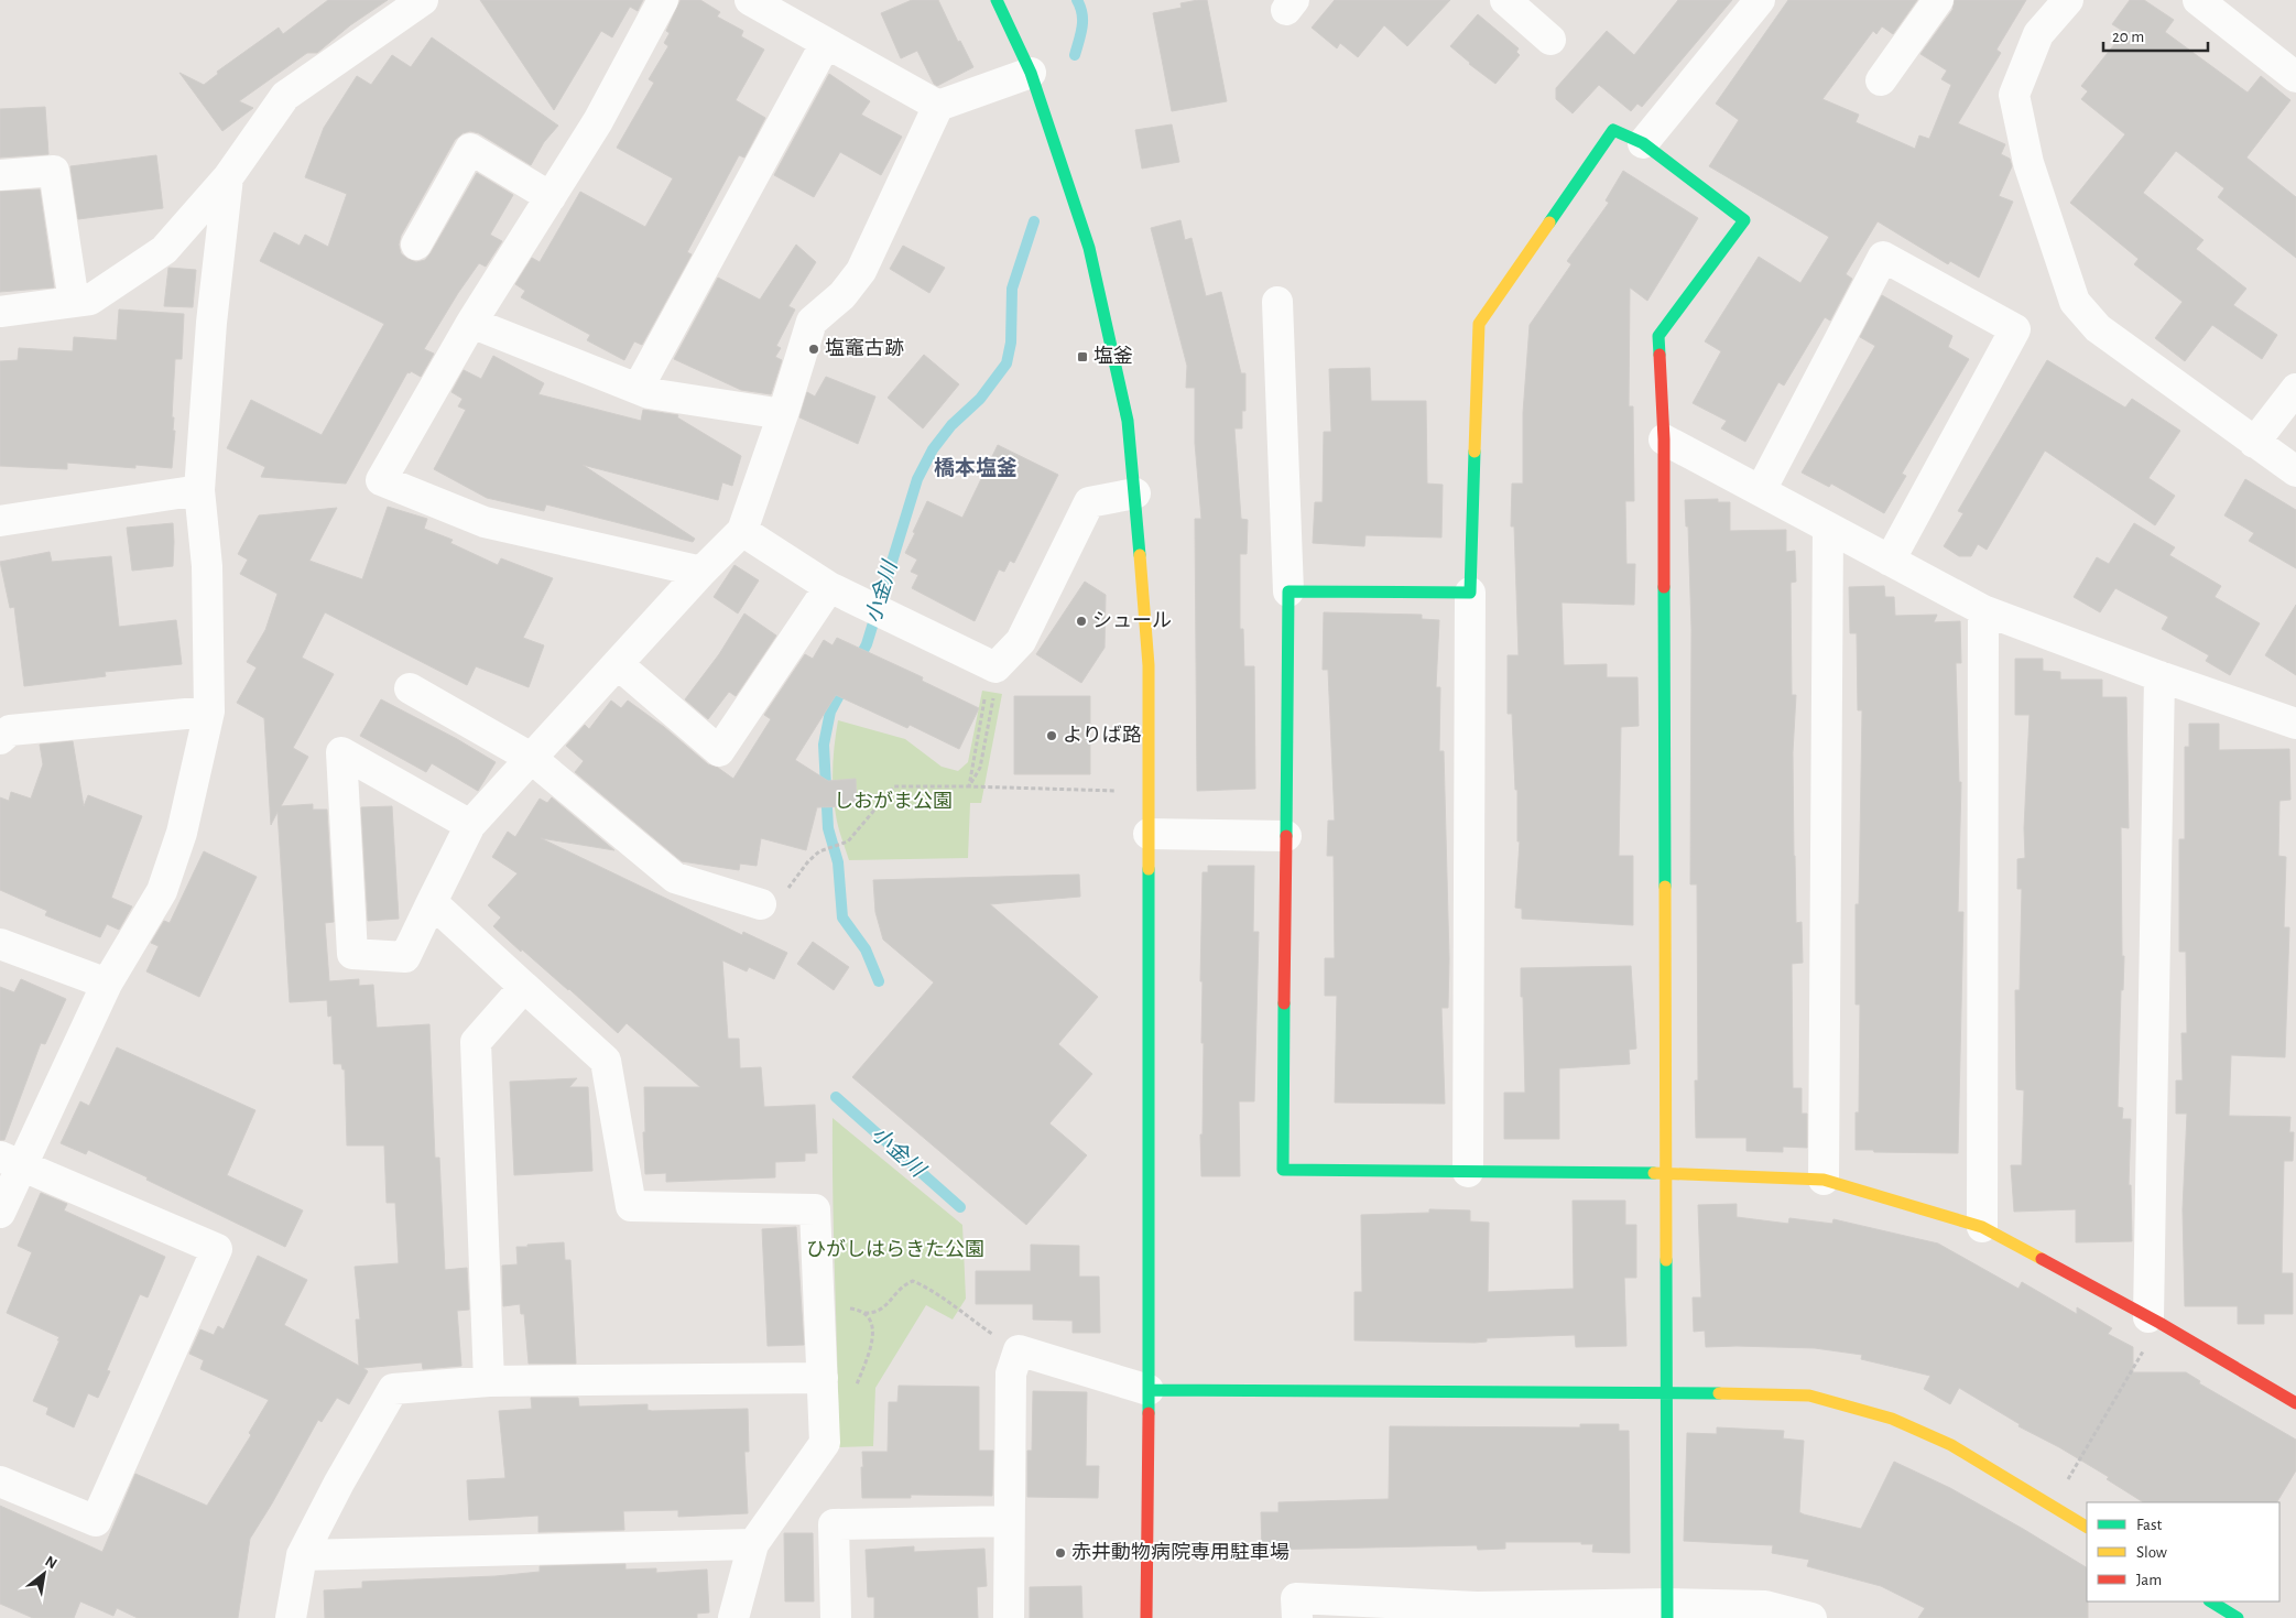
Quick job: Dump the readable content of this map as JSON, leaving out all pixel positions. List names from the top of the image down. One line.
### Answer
{"districts":["橋本塩釜"],"water":["小金川"],"parks":["しおがま公園","ひがしはらきた公園"],"places":{"other":["塩竈古跡","シュール","よりば路","赤井動物病院専用駐車場"],"transit":["塩釜"]},"legend":["Fast","Slow","Jam"],"scale_bar":"20 m","north":"top right"}
